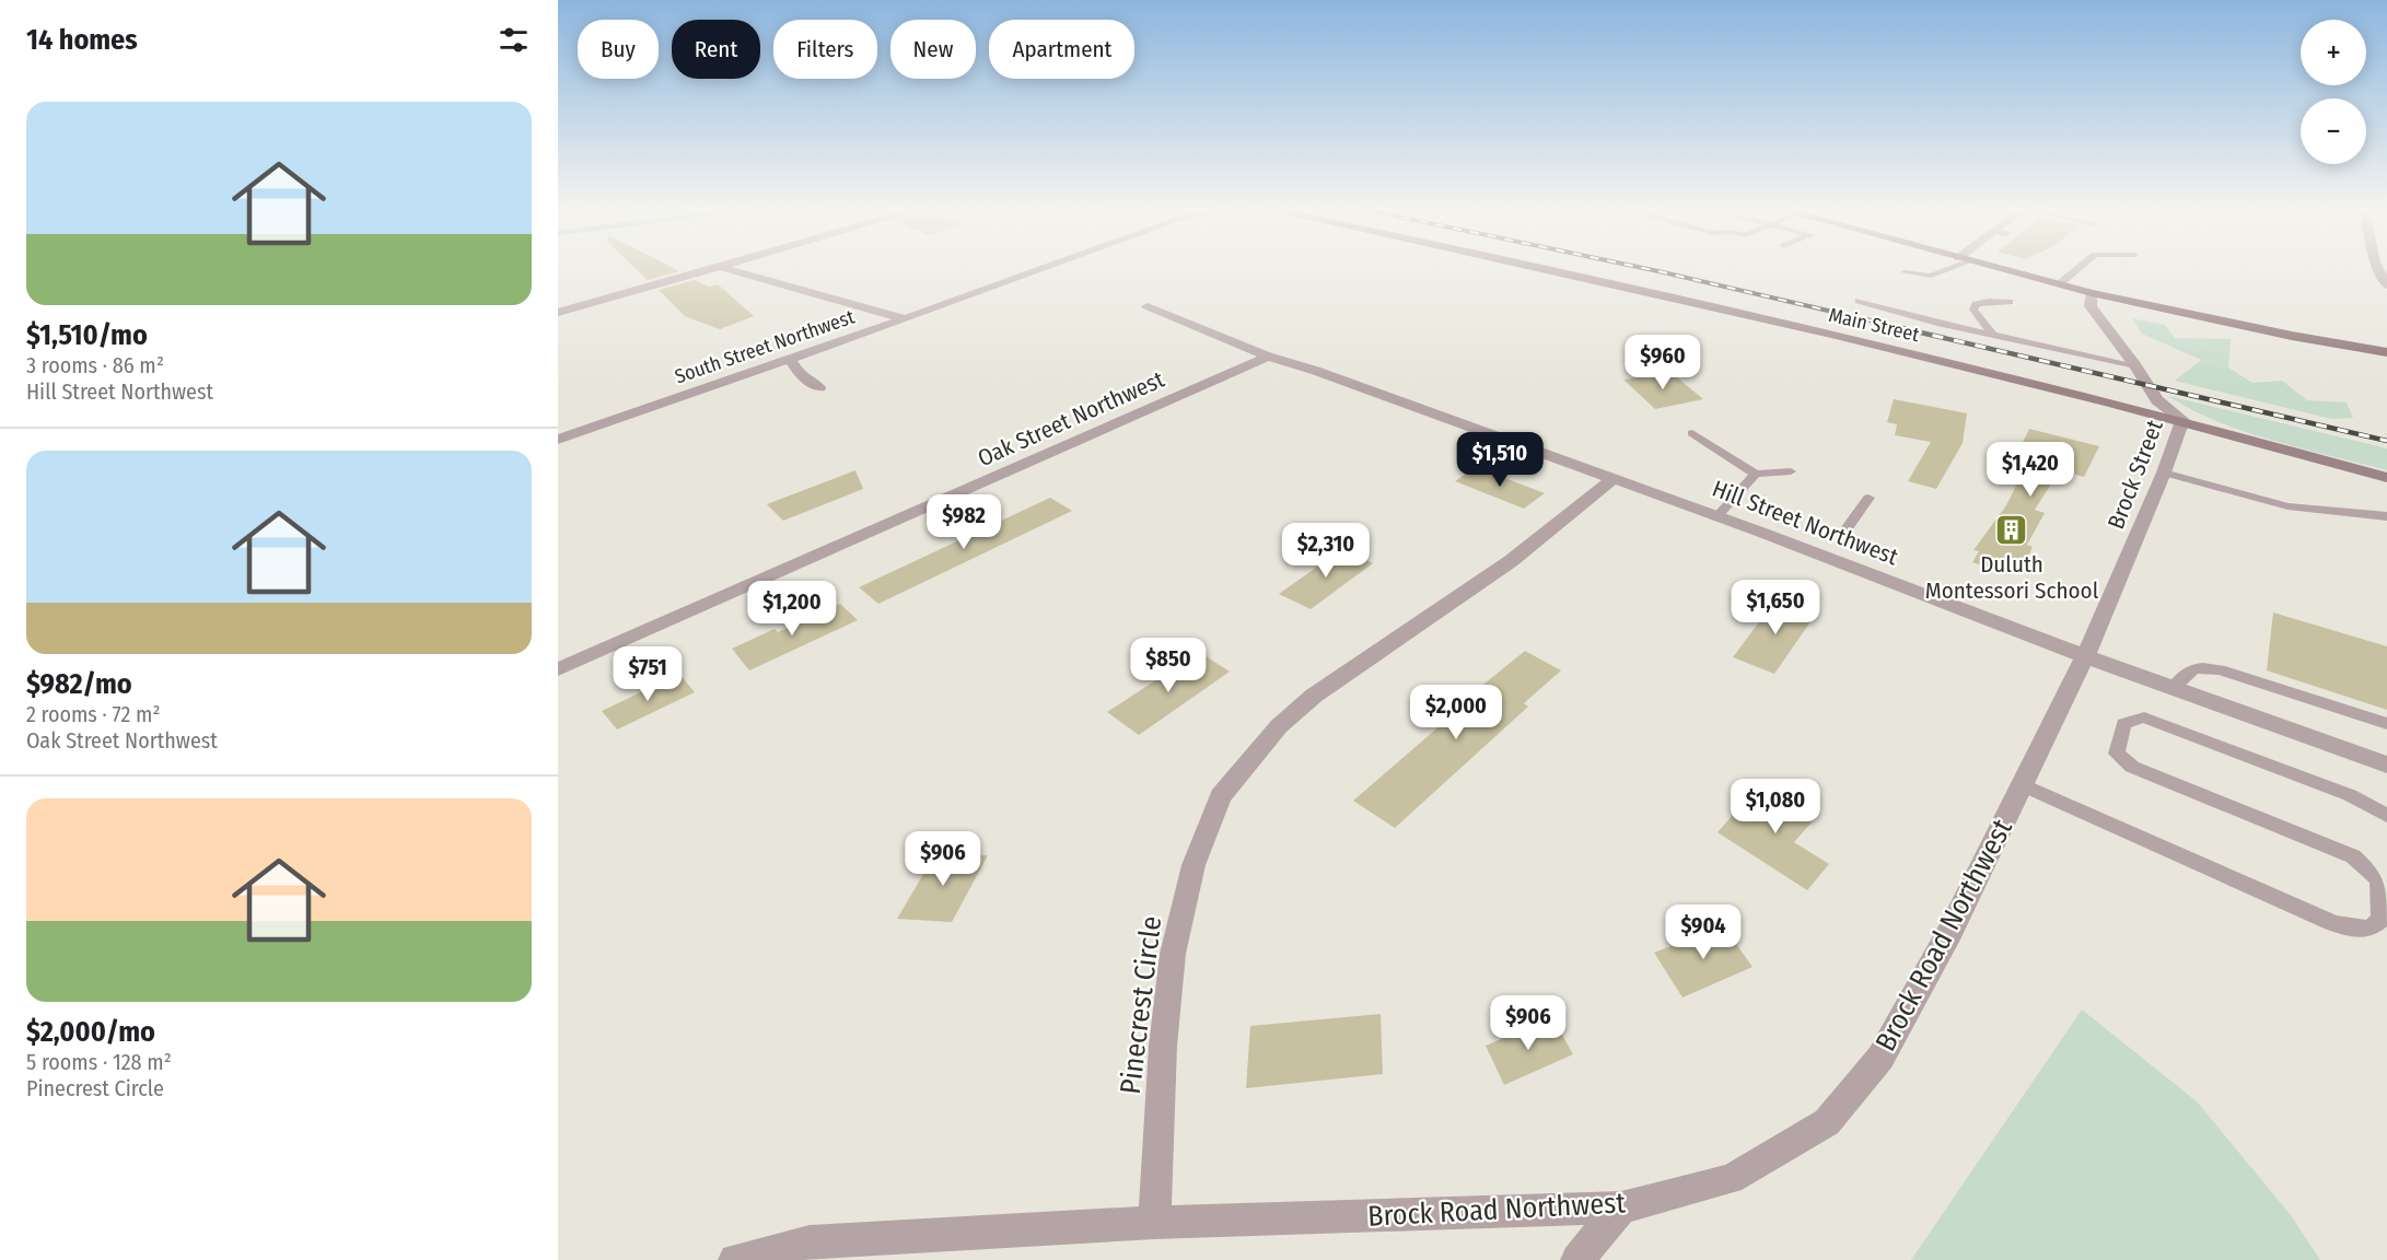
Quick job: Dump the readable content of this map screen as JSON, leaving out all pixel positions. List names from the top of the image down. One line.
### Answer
{"streets":{"street":["Main Street","South Street Northwest","Oak Street Northwest","Brock Street","Hill Street Northwest","Brock Road Northwest","Pinecrest Circle"]},"crossings":[["Main Street","Brock Street"],["Oak Street Northwest","Hill Street Northwest"],["Brock Street","Hill Street Northwest"],["Brock Street","Brock Road Northwest"],["Hill Street Northwest","Brock Road Northwest"],["Hill Street Northwest","Pinecrest Circle"],["Brock Road Northwest","Pinecrest Circle"]],"places":{"building":["Duluth Montessori School"]},"page":{"heading":"14 homes","map_buttons":["+","−"],"chip":["Buy","Rent","Filters","New","Apartment"],"list":[{"name":"$1,510/mo","note":"3 rooms · 86 m² · Hill Street Northwest"},{"name":"$982/mo","note":"2 rooms · 72 m² · Oak Street Northwest"},{"name":"$2,000/mo","note":"5 rooms · 128 m² · Pinecrest Circle"}],"price":["$960","$1,510","$1,420","$982","$2,310","$1,650","$1,200","$850","$751","$2,000","$1,080","$906","$904","$906"]}}
